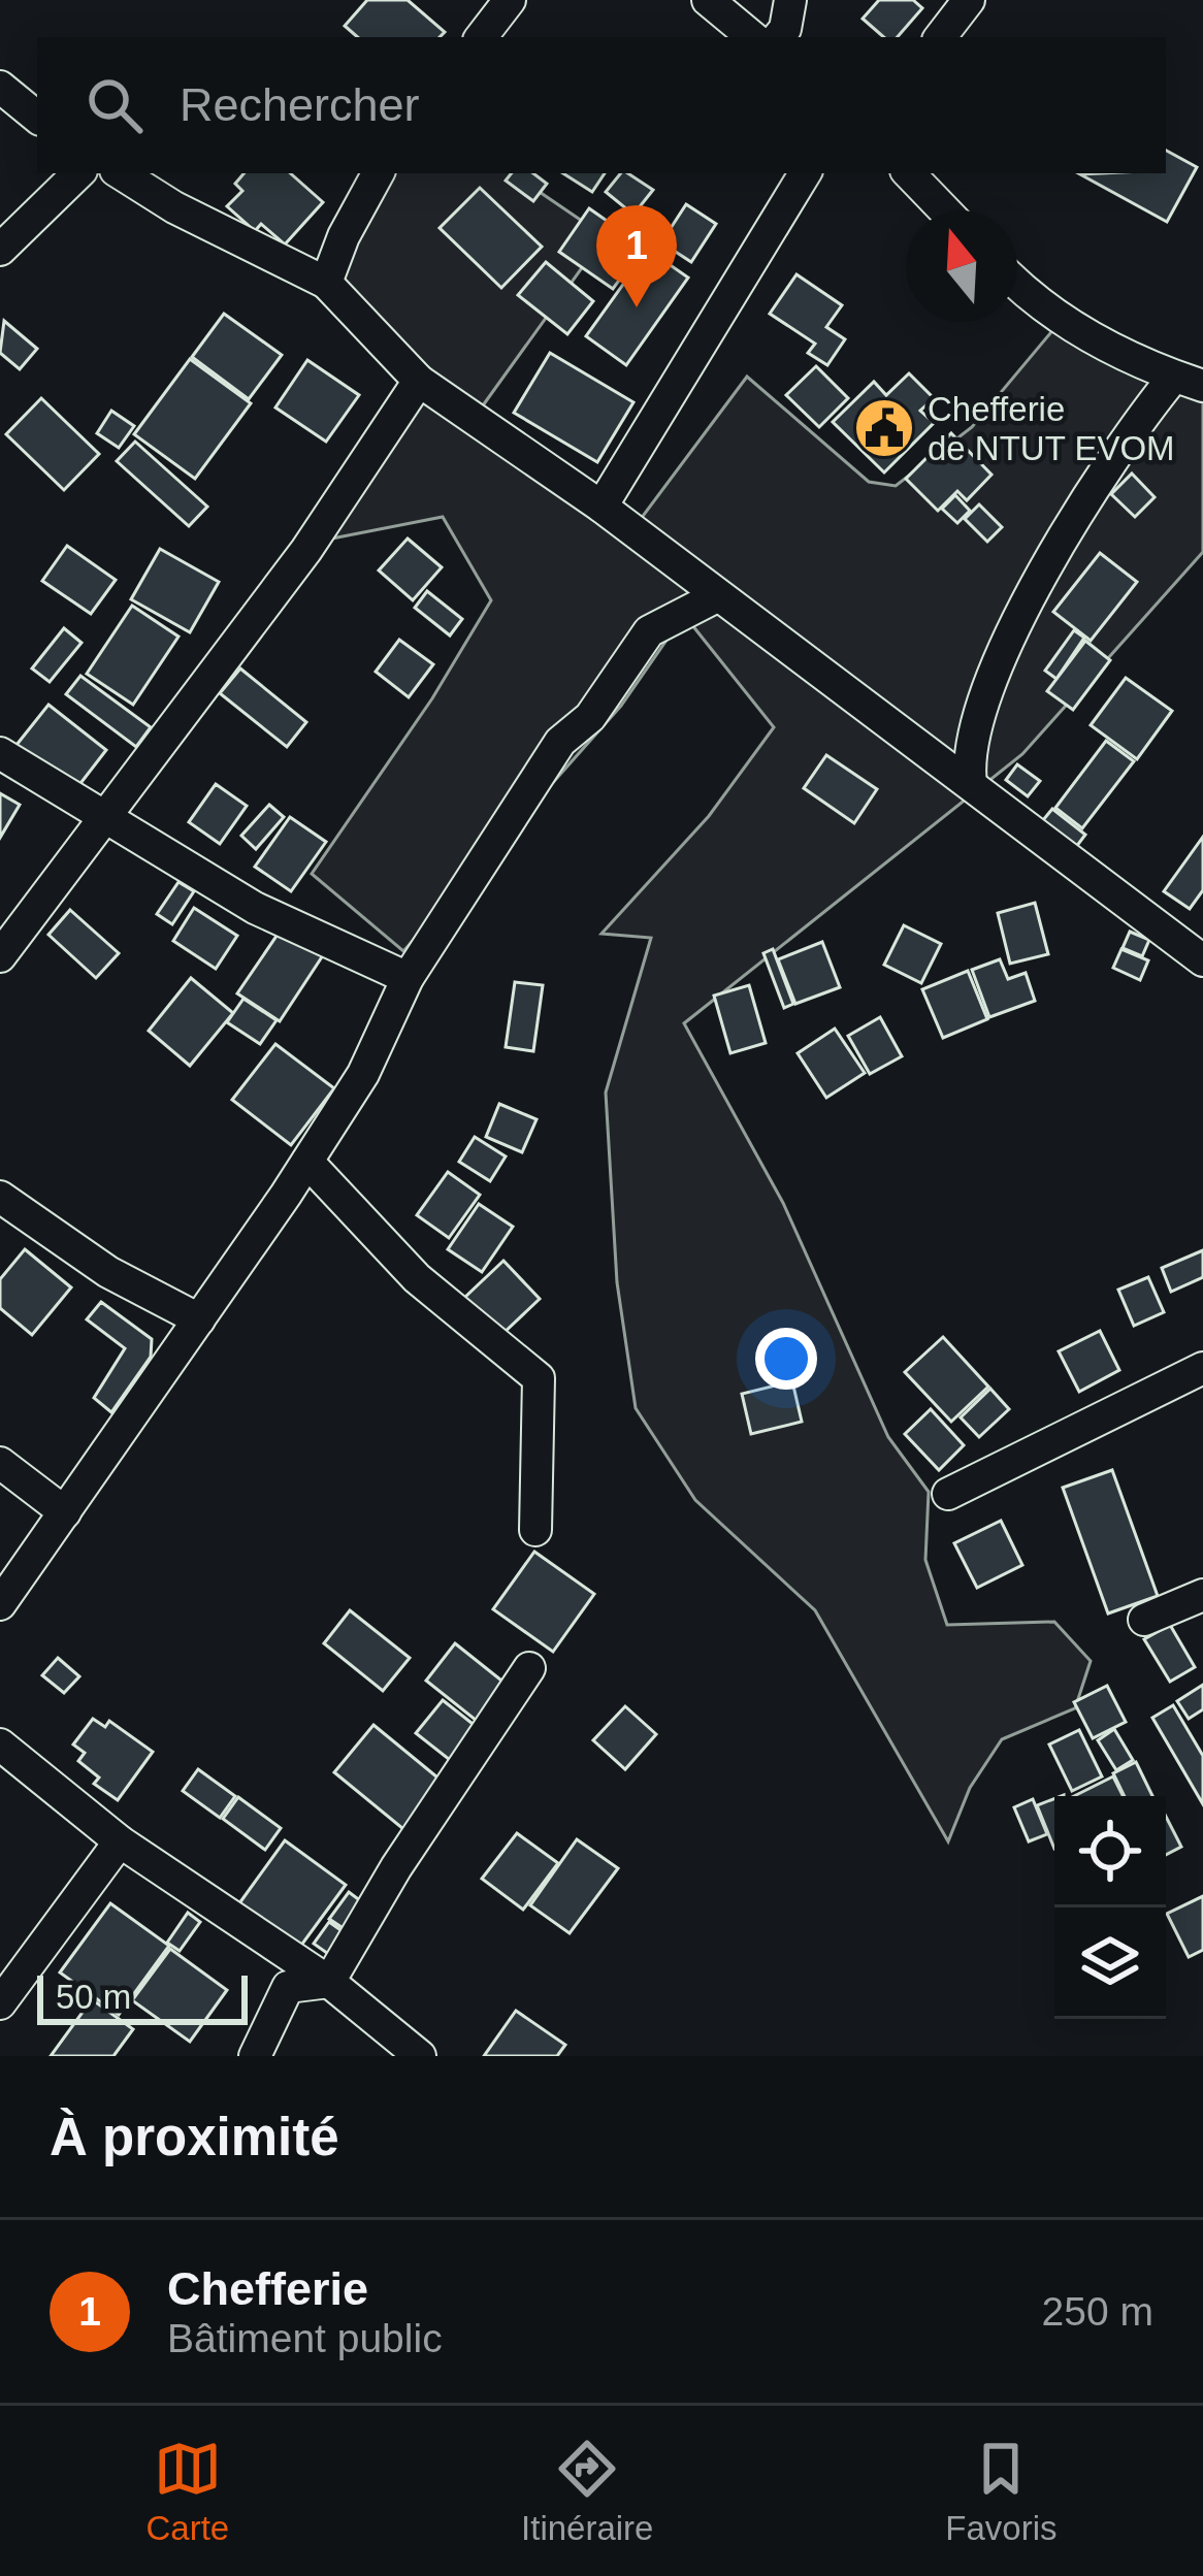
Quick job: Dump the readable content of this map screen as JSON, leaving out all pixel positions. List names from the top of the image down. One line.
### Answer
{"places":{"public building":["Chefferie de NTUT EVOM"]},"scale_bar":"50 m","north":"top","page":{"search":"Rechercher","pins":"1","scale":"50 m","heading":"À proximité","list":[{"mark":"1","name":"Chefferie","note":"Bâtiment public","value":"250 m"}],"nav":["Carte","Itinéraire","Favoris"]}}
